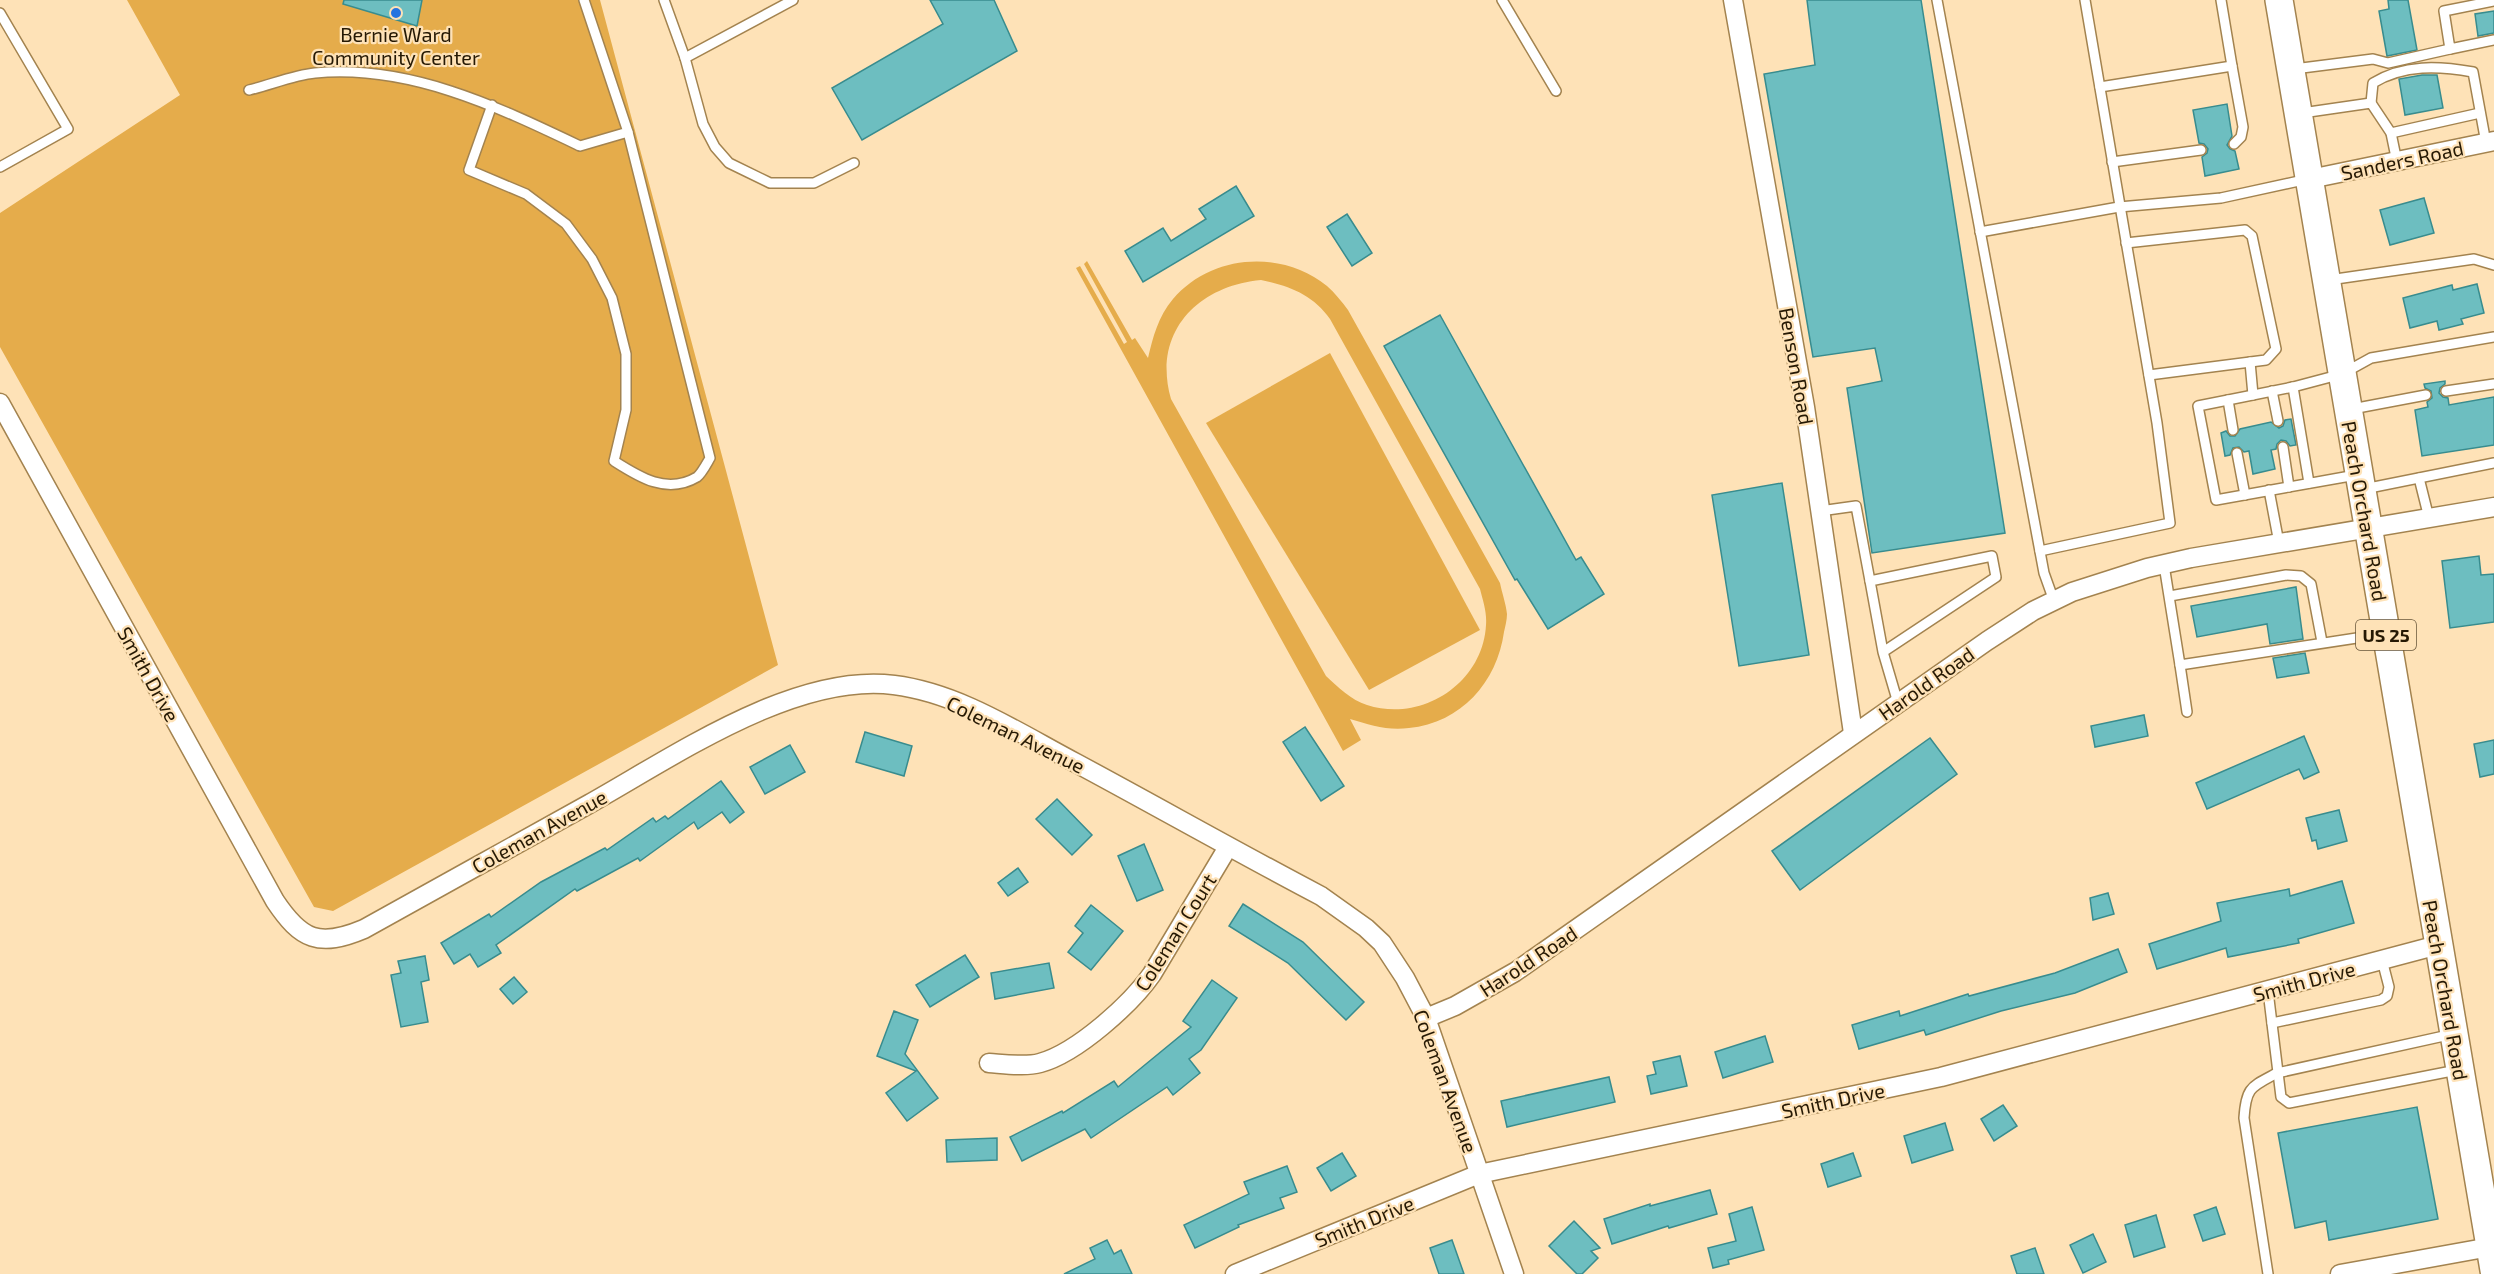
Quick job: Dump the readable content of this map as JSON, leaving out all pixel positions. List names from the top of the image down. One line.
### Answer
{"streets":{"main road":["Peach Orchard Road","US 25"],"street":["Sanders Road","Benson Road","Smith Drive","Harold Road","Coleman Avenue","Coleman Court"]},"crossings":[["Sanders Road","Peach Orchard Road"],["Benson Road","Harold Road"],["Peach Orchard Road","Smith Drive"],["Peach Orchard Road","Harold Road"],["Smith Drive","Coleman Avenue"],["Harold Road","Coleman Avenue"],["Coleman Avenue","Coleman Court"]],"places":["Bernie Ward Community Center"]}
